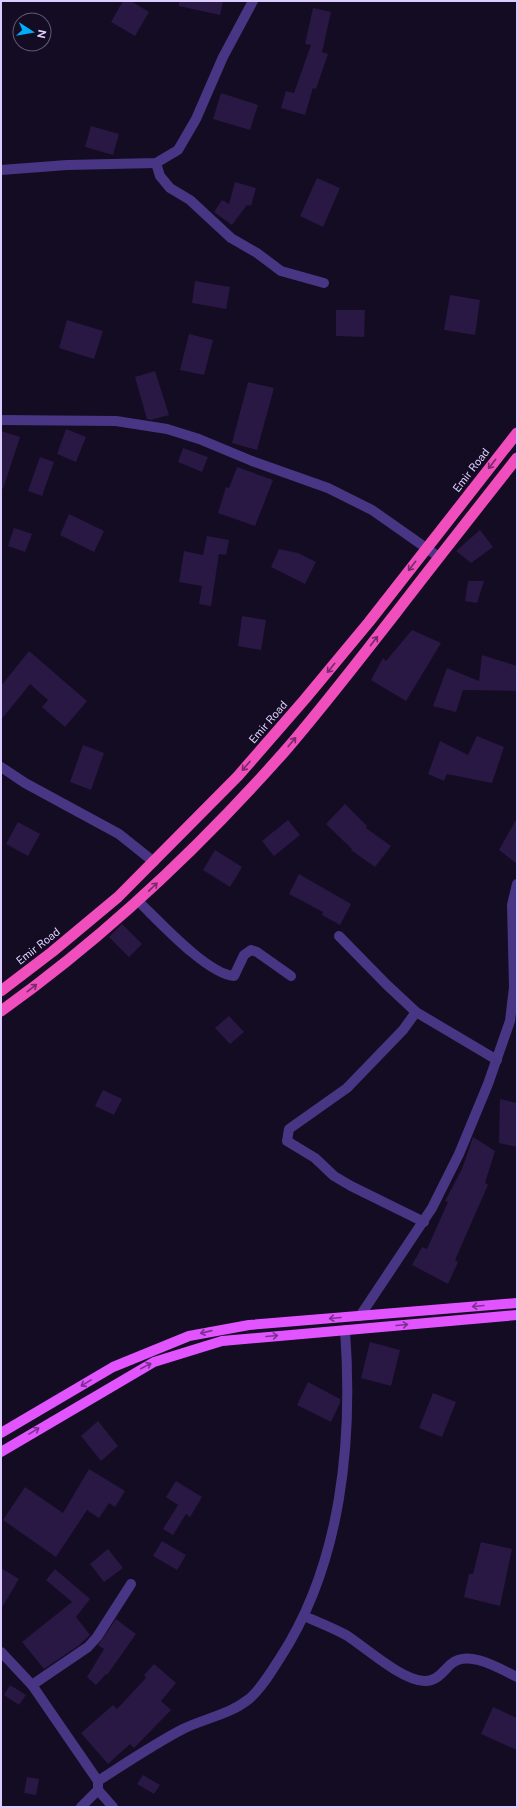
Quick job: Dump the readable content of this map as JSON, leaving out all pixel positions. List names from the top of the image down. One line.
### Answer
{"streets":{"highway":["Emir Road"]},"north":"right"}
